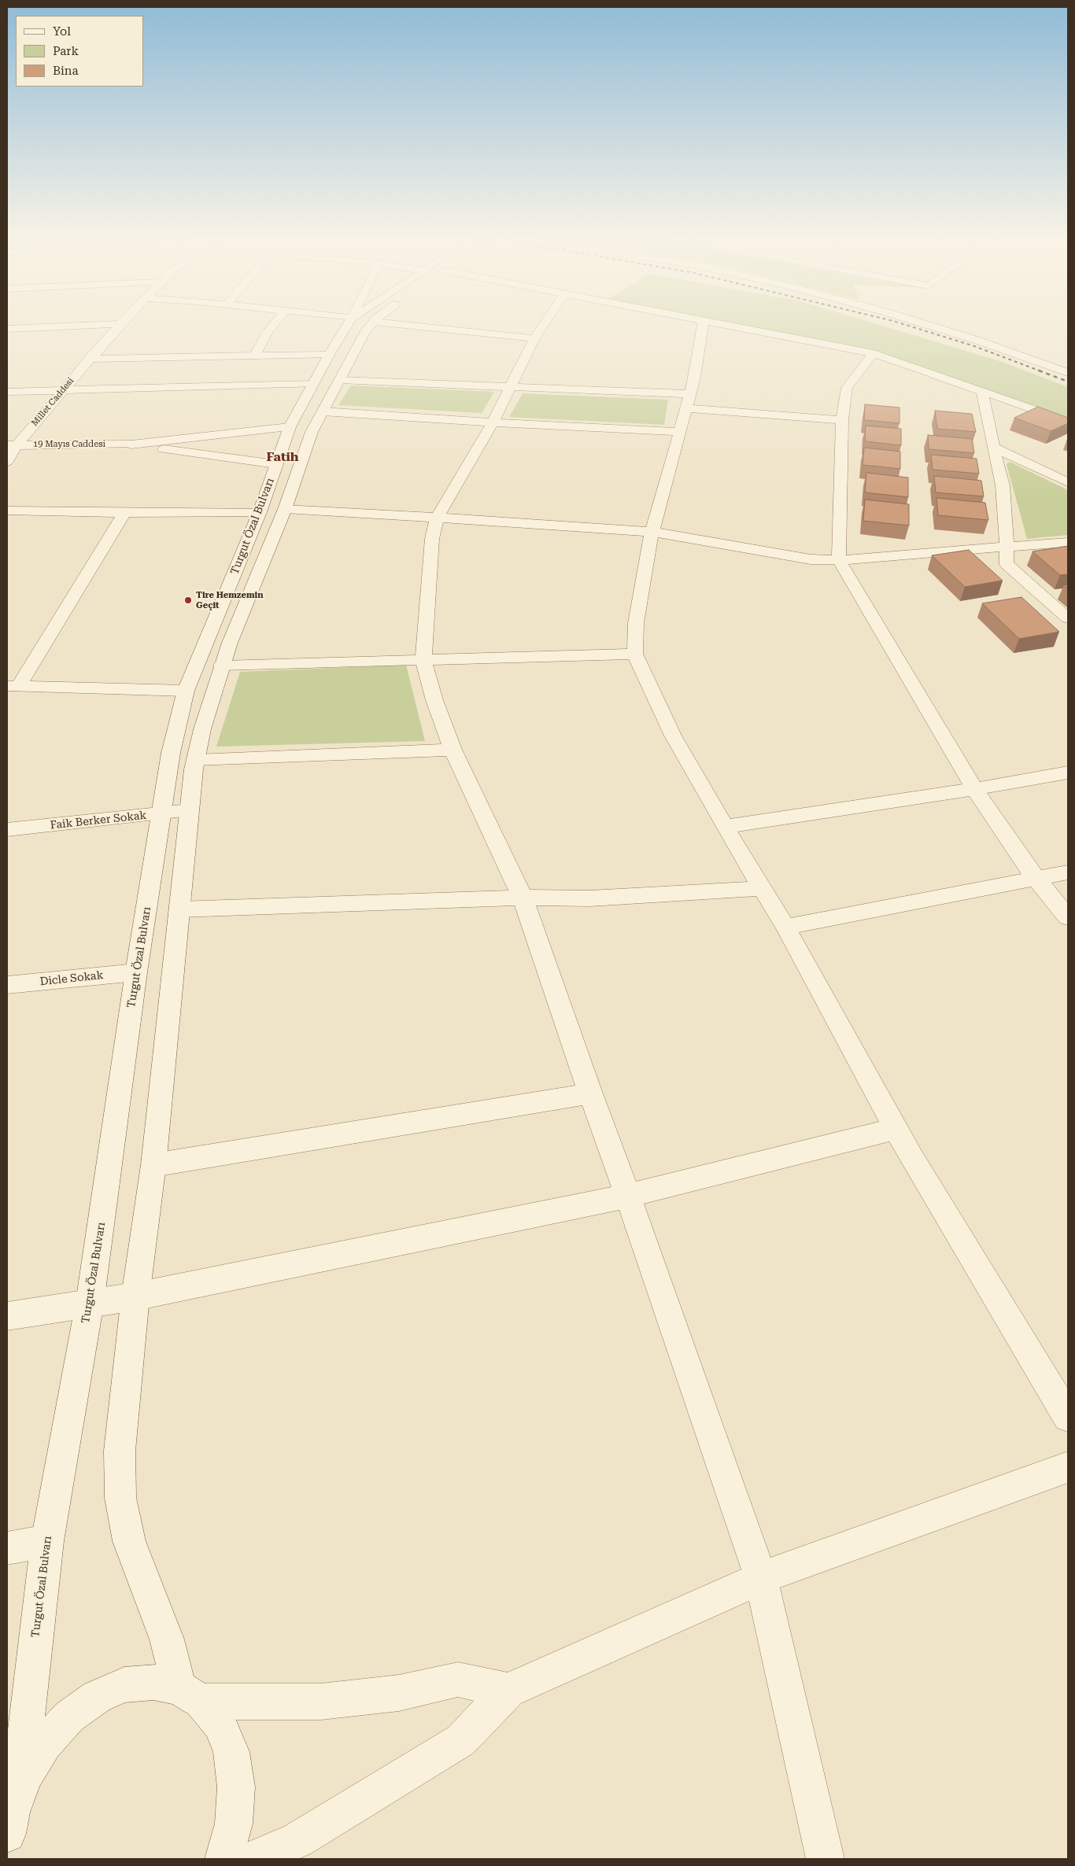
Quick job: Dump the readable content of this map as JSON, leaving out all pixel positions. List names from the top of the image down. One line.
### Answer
{"streets":{"street":["Millet Caddesi","19 Mayıs Caddesi","Turgut Özal Bulvarı","Faik Berker Sokak","Dicle Sokak"]},"crossings":[["Millet Caddesi","19 Mayıs Caddesi"],["Turgut Özal Bulvarı","Faik Berker Sokak"],["Turgut Özal Bulvarı","Dicle Sokak"]],"districts":["Fatih"],"places":["Tire Hemzemin Geçit"],"legend":["Yol","Park","Bina"]}
